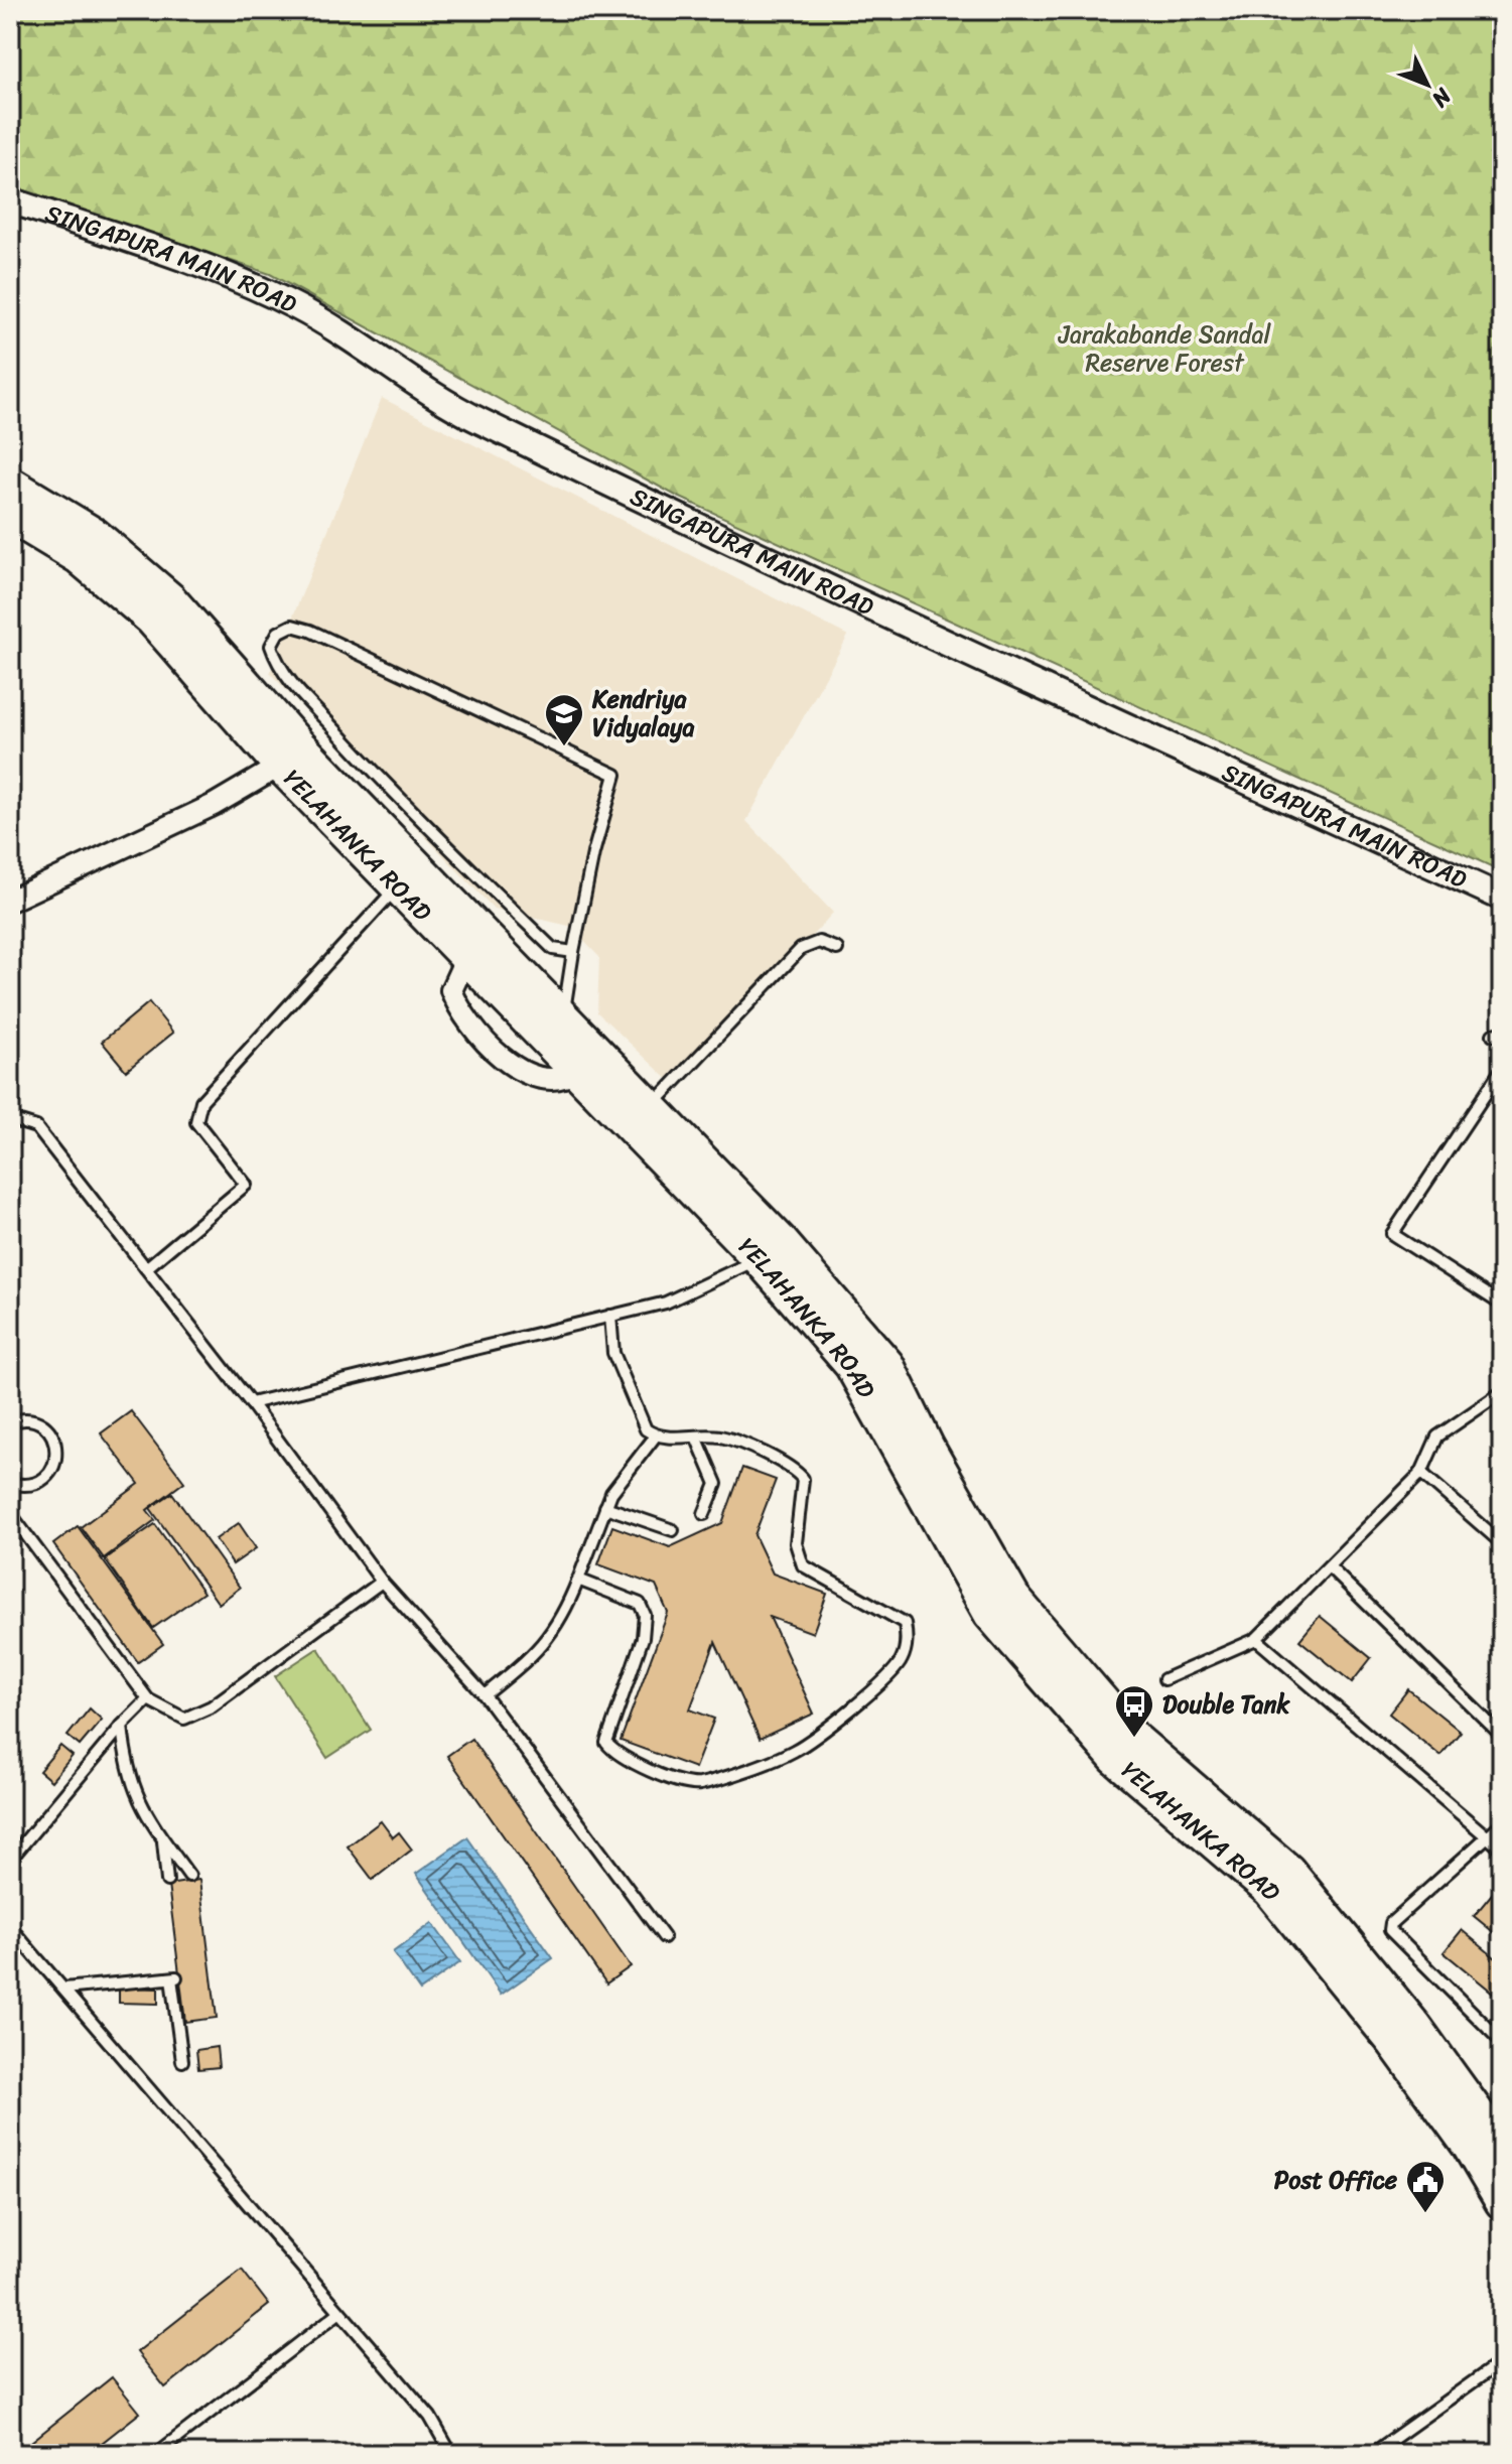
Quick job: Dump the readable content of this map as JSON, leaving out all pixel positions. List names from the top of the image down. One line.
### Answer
{"streets":{"main road":["YELAHANKA ROAD"],"street":["SINGAPURA MAIN ROAD"]},"parks":["Jarakabande Sandal Reserve Forest"],"places":{"school or university":["Kendriya Vidyalaya"],"bus stop":["Double Tank"],"public building":["Post Office"]},"north":"bottom right"}
